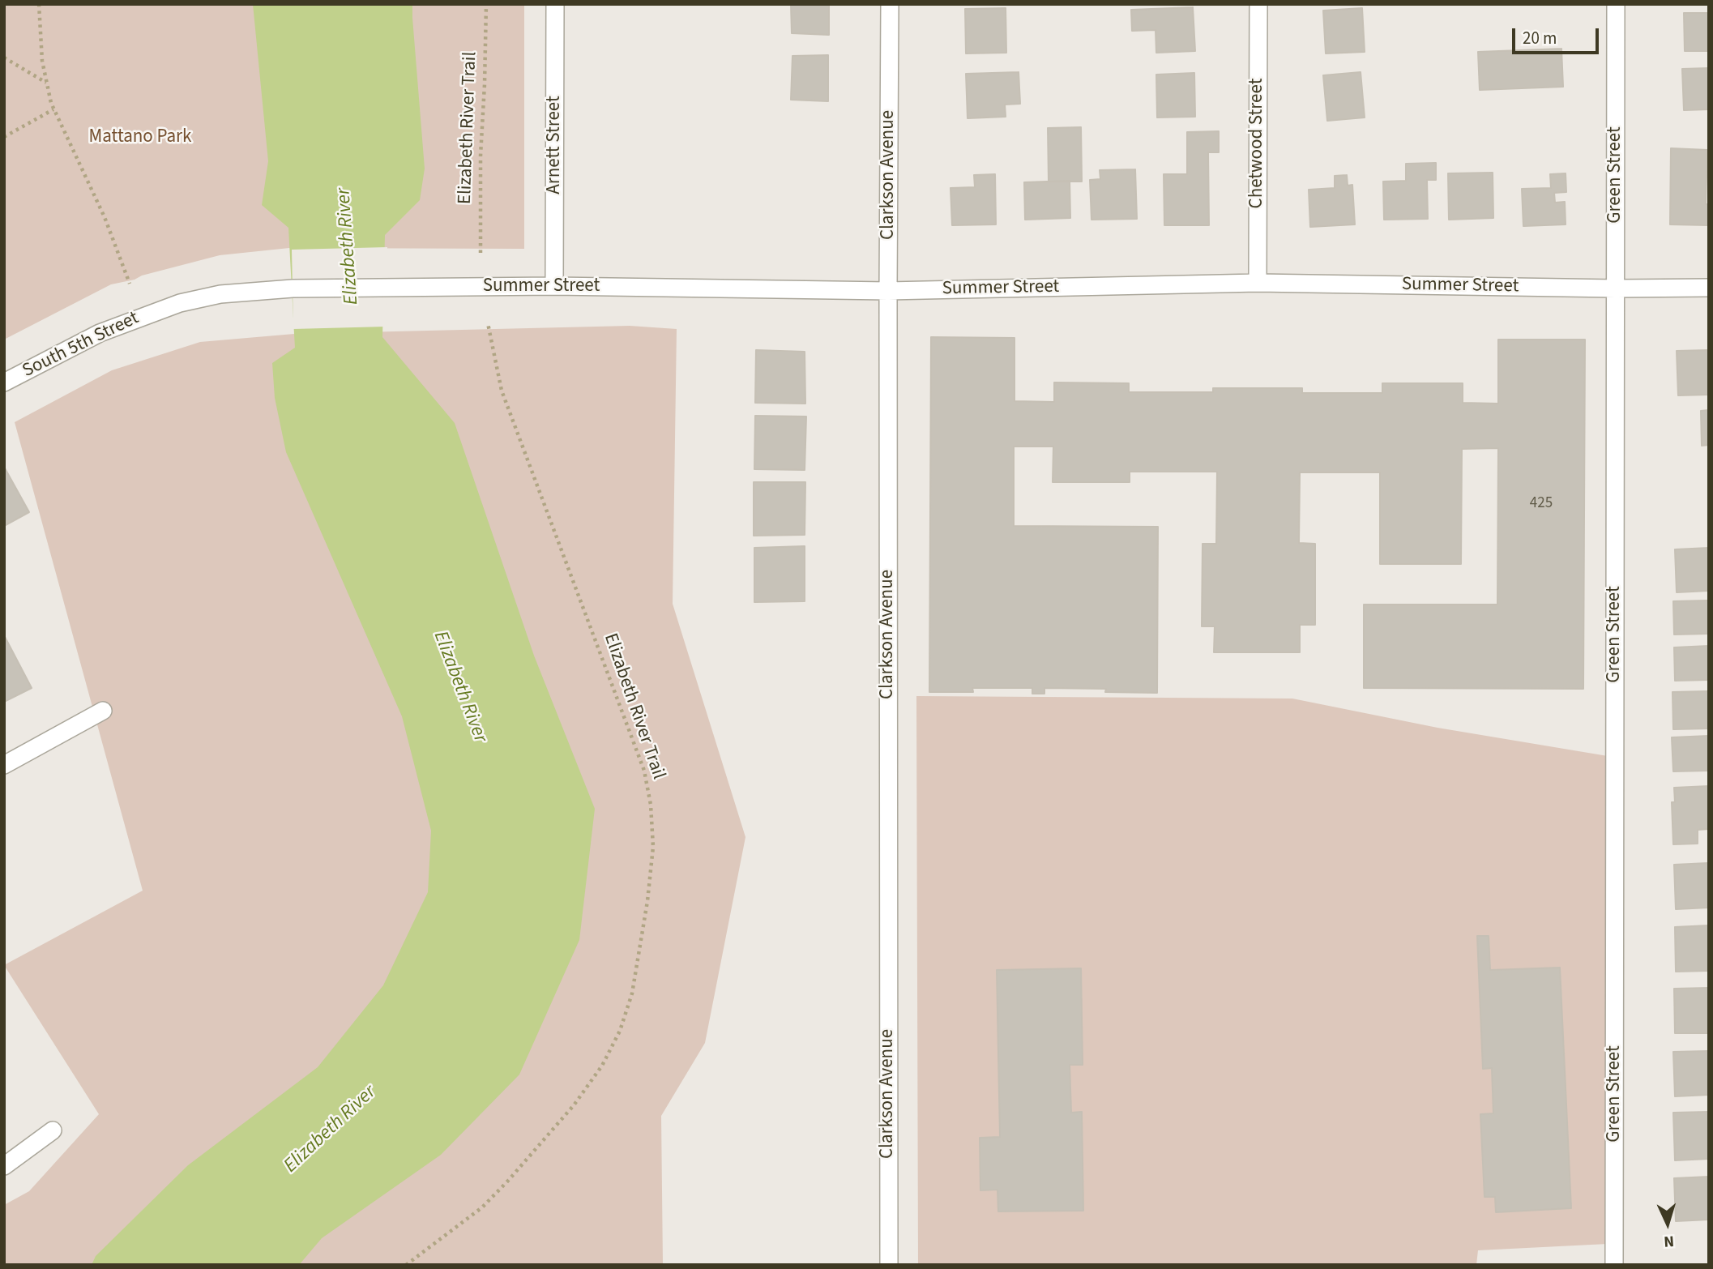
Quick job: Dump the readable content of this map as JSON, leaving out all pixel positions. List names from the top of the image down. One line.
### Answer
{"streets":{"street":["Chetwood Street","Arnett Street","Clarkson Avenue","Green Street","Summer Street","South 5th Street"],"path":["Elizabeth River Trail"]},"crossings":[["Chetwood Street","Summer Street"],["Arnett Street","Summer Street"],["Clarkson Avenue","Summer Street"],["Green Street","Summer Street"],["Summer Street","South 5th Street"]],"water":["Elizabeth River"],"parks":["Mattano Park"],"house_numbers":["425"],"scale_bar":"20 m","north":"bottom"}
